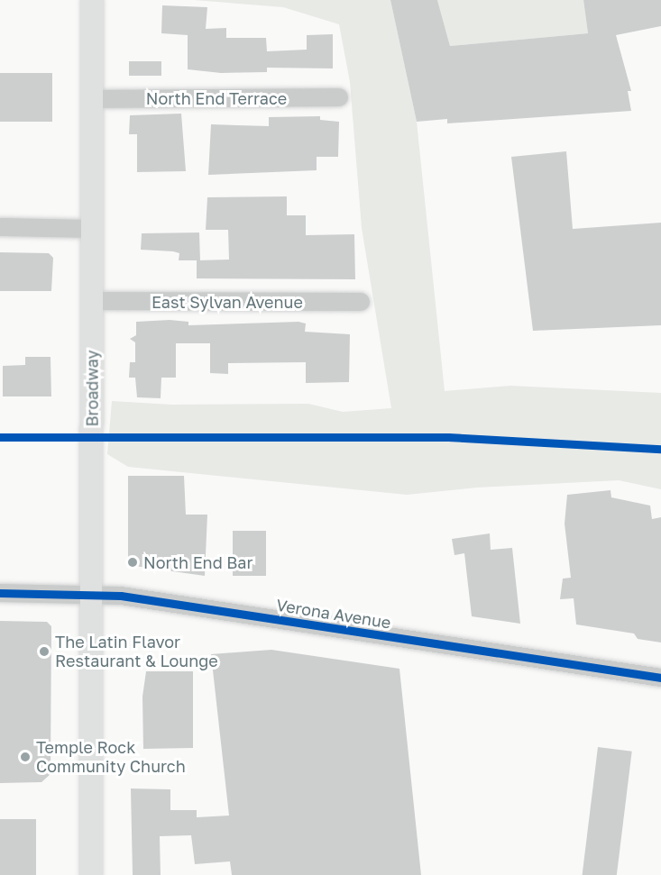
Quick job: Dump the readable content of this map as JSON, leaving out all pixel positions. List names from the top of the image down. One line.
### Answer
{"streets":{"main road":["Broadway"],"street":["North End Terrace","East Sylvan Avenue","Verona Avenue"]},"crossings":[["North End Terrace","Broadway"],["East Sylvan Avenue","Broadway"],["Broadway","Verona Avenue"]],"places":["North End Bar","The Latin Flavor Restaurant & Lounge","Temple Rock Community Church"]}
